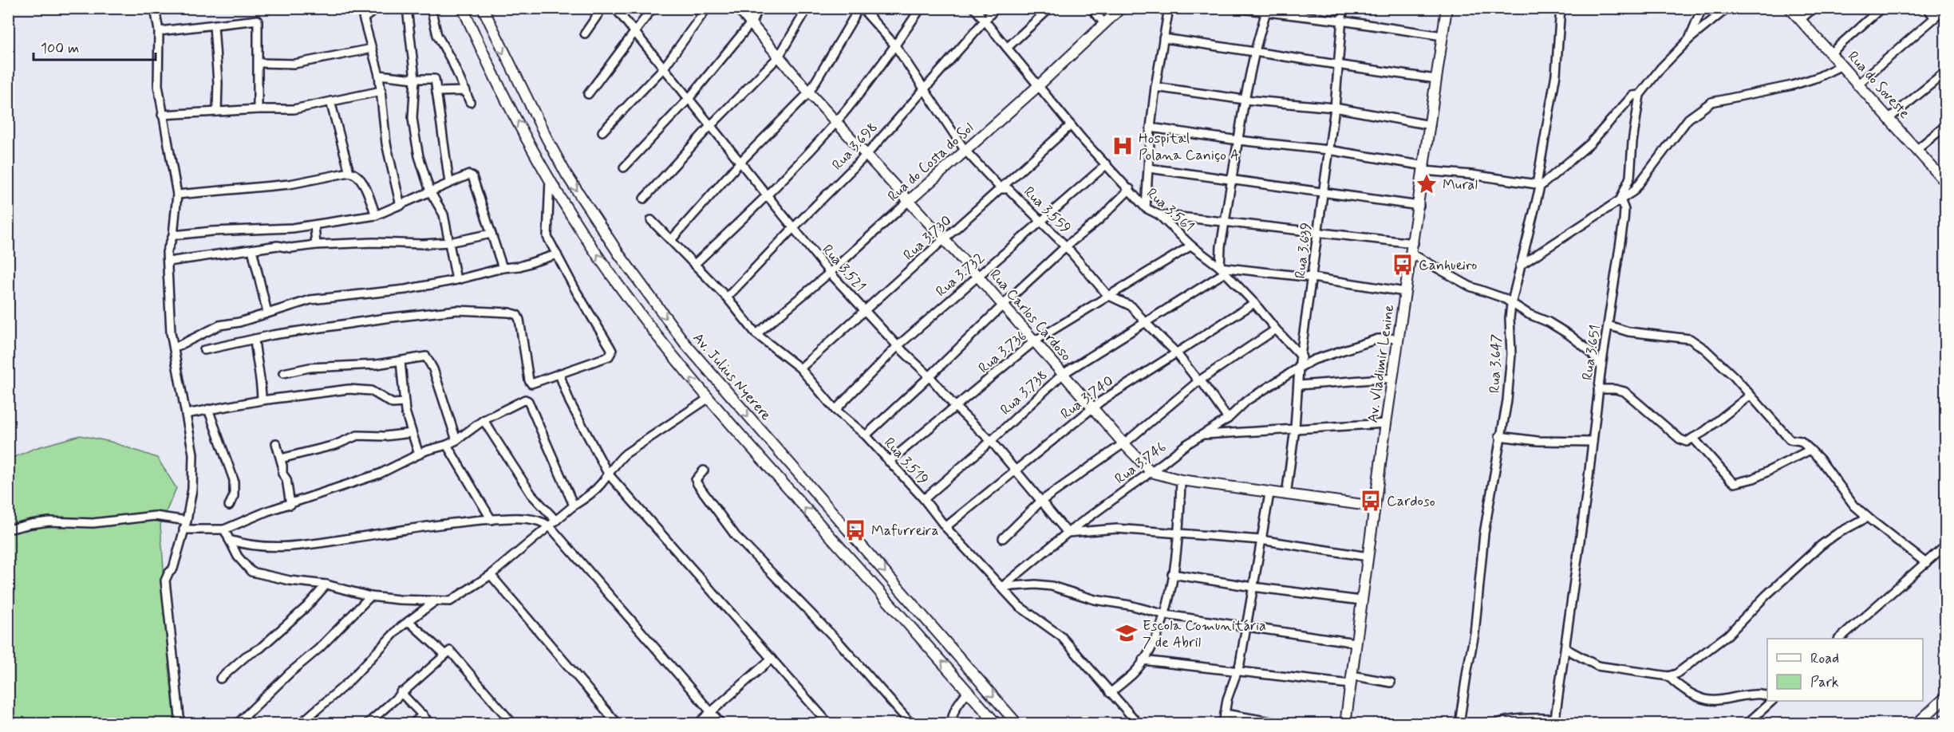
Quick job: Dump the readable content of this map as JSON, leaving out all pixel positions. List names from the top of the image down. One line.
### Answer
{"streets":{"main road":["Rua do Soveste","Rua do Costa do Sol","Rua Carlos Cardoso","Av. Vladimir Lenine","Av. Julius Nyerere"],"street":["Rua 3.698","Rua 3.559","Rua 3.561","Rua 3.730","Rua 3.639","Rua 3.521","Rua 3.732","Rua 3.736","Rua 3.651","Rua 3.647","Rua 3.738","Rua 3.740","Rua 3.519","Rua 3.746"]},"crossings":[["Rua 3.698","Rua 3.559"],["Rua 3.698","Rua 3.561"],["Rua 3.698","Rua 3.521"],["Rua 3.698","Rua Carlos Cardoso"],["Rua 3.698","Rua 3.519"],["Rua do Costa do Sol","Rua 3.559"],["Rua do Costa do Sol","Rua 3.561"],["Rua do Costa do Sol","Rua 3.521"],["Rua do Costa do Sol","Rua Carlos Cardoso"],["Rua do Costa do Sol","Rua 3.519"],["Rua 3.559","Rua 3.730"],["Rua 3.559","Rua 3.732"],["Rua 3.559","Rua 3.736"],["Rua 3.559","Rua 3.738"],["Rua 3.559","Rua 3.740"],["Rua 3.559","Rua 3.746"],["Rua 3.561","Rua 3.730"],["Rua 3.561","Rua 3.639"],["Rua 3.561","Rua 3.732"],["Rua 3.561","Rua 3.736"],["Rua 3.561","Rua 3.738"],["Rua 3.561","Rua 3.740"],["Rua 3.730","Rua 3.521"],["Rua 3.730","Rua Carlos Cardoso"],["Rua 3.730","Rua 3.519"],["Rua 3.639","Rua 3.746"],["Rua 3.521","Rua 3.732"],["Rua 3.521","Rua 3.736"],["Rua 3.521","Rua 3.738"],["Rua 3.521","Rua 3.740"],["Rua 3.521","Rua 3.746"],["Rua 3.732","Rua Carlos Cardoso"],["Rua 3.732","Rua 3.519"],["Rua Carlos Cardoso","Rua 3.736"],["Rua Carlos Cardoso","Rua 3.738"],["Rua Carlos Cardoso","Rua 3.740"],["Rua Carlos Cardoso","Rua 3.746"],["Rua 3.736","Rua 3.519"],["Av. Vladimir Lenine","Rua 3.746"],["Rua 3.738","Rua 3.519"],["Rua 3.740","Rua 3.519"],["Rua 3.519","Rua 3.746"]],"places":{"hospital":["Hospital Polana Caniço A"],"place":["Mural"],"bus stop":["Canhueiro","Cardoso","Mafurreira"],"school or university":["Escola Comunitária 7 de Abril"]},"legend":["Road","Park"],"scale_bar":"100 m"}
